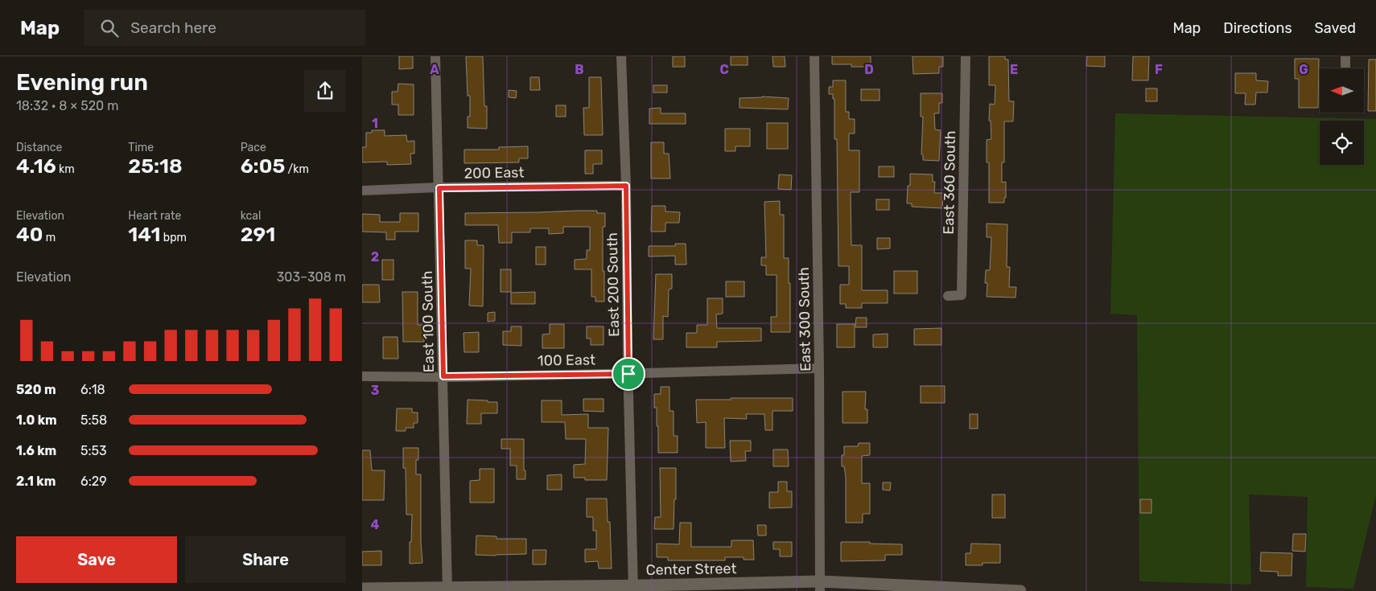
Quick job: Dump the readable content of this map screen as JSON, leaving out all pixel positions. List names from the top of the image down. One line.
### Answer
{"streets":{"street":["200 East","East 360 South","East 200 South","East 300 South","East 100 South","100 East","Center Street"]},"crossings":[["200 East","East 200 South"],["200 East","East 100 South"],["East 200 South","100 East"],["East 200 South","Center Street"],["East 300 South","100 East"],["East 300 South","Center Street"],["East 100 South","100 East"],["East 100 South","Center Street"]],"north":"left","page":{"header":"Map","search":"Search here","nav":["Map","Directions","Saved"],"heading":["Evening run","18:32 · 8 × 520 m"],"stats":[["Distance","4.16 km"],["Time","25:18"],["Pace","6:05 /km"],["Elevation","40 m"],["Heart rate","141 bpm"],["kcal","291"]],"chart":["Elevation","303–308 m"],"list":[{"name":"520 m","note":"6:18"},{"name":"1.0 km","note":"5:58"},{"name":"1.6 km","note":"5:53"},{"name":"2.1 km","note":"6:29"}],"buttons":["Save","Share"]},"grid":{"columns":["A","B","C","D","E","F","G"],"rows":["1","2","3","4"]}}
